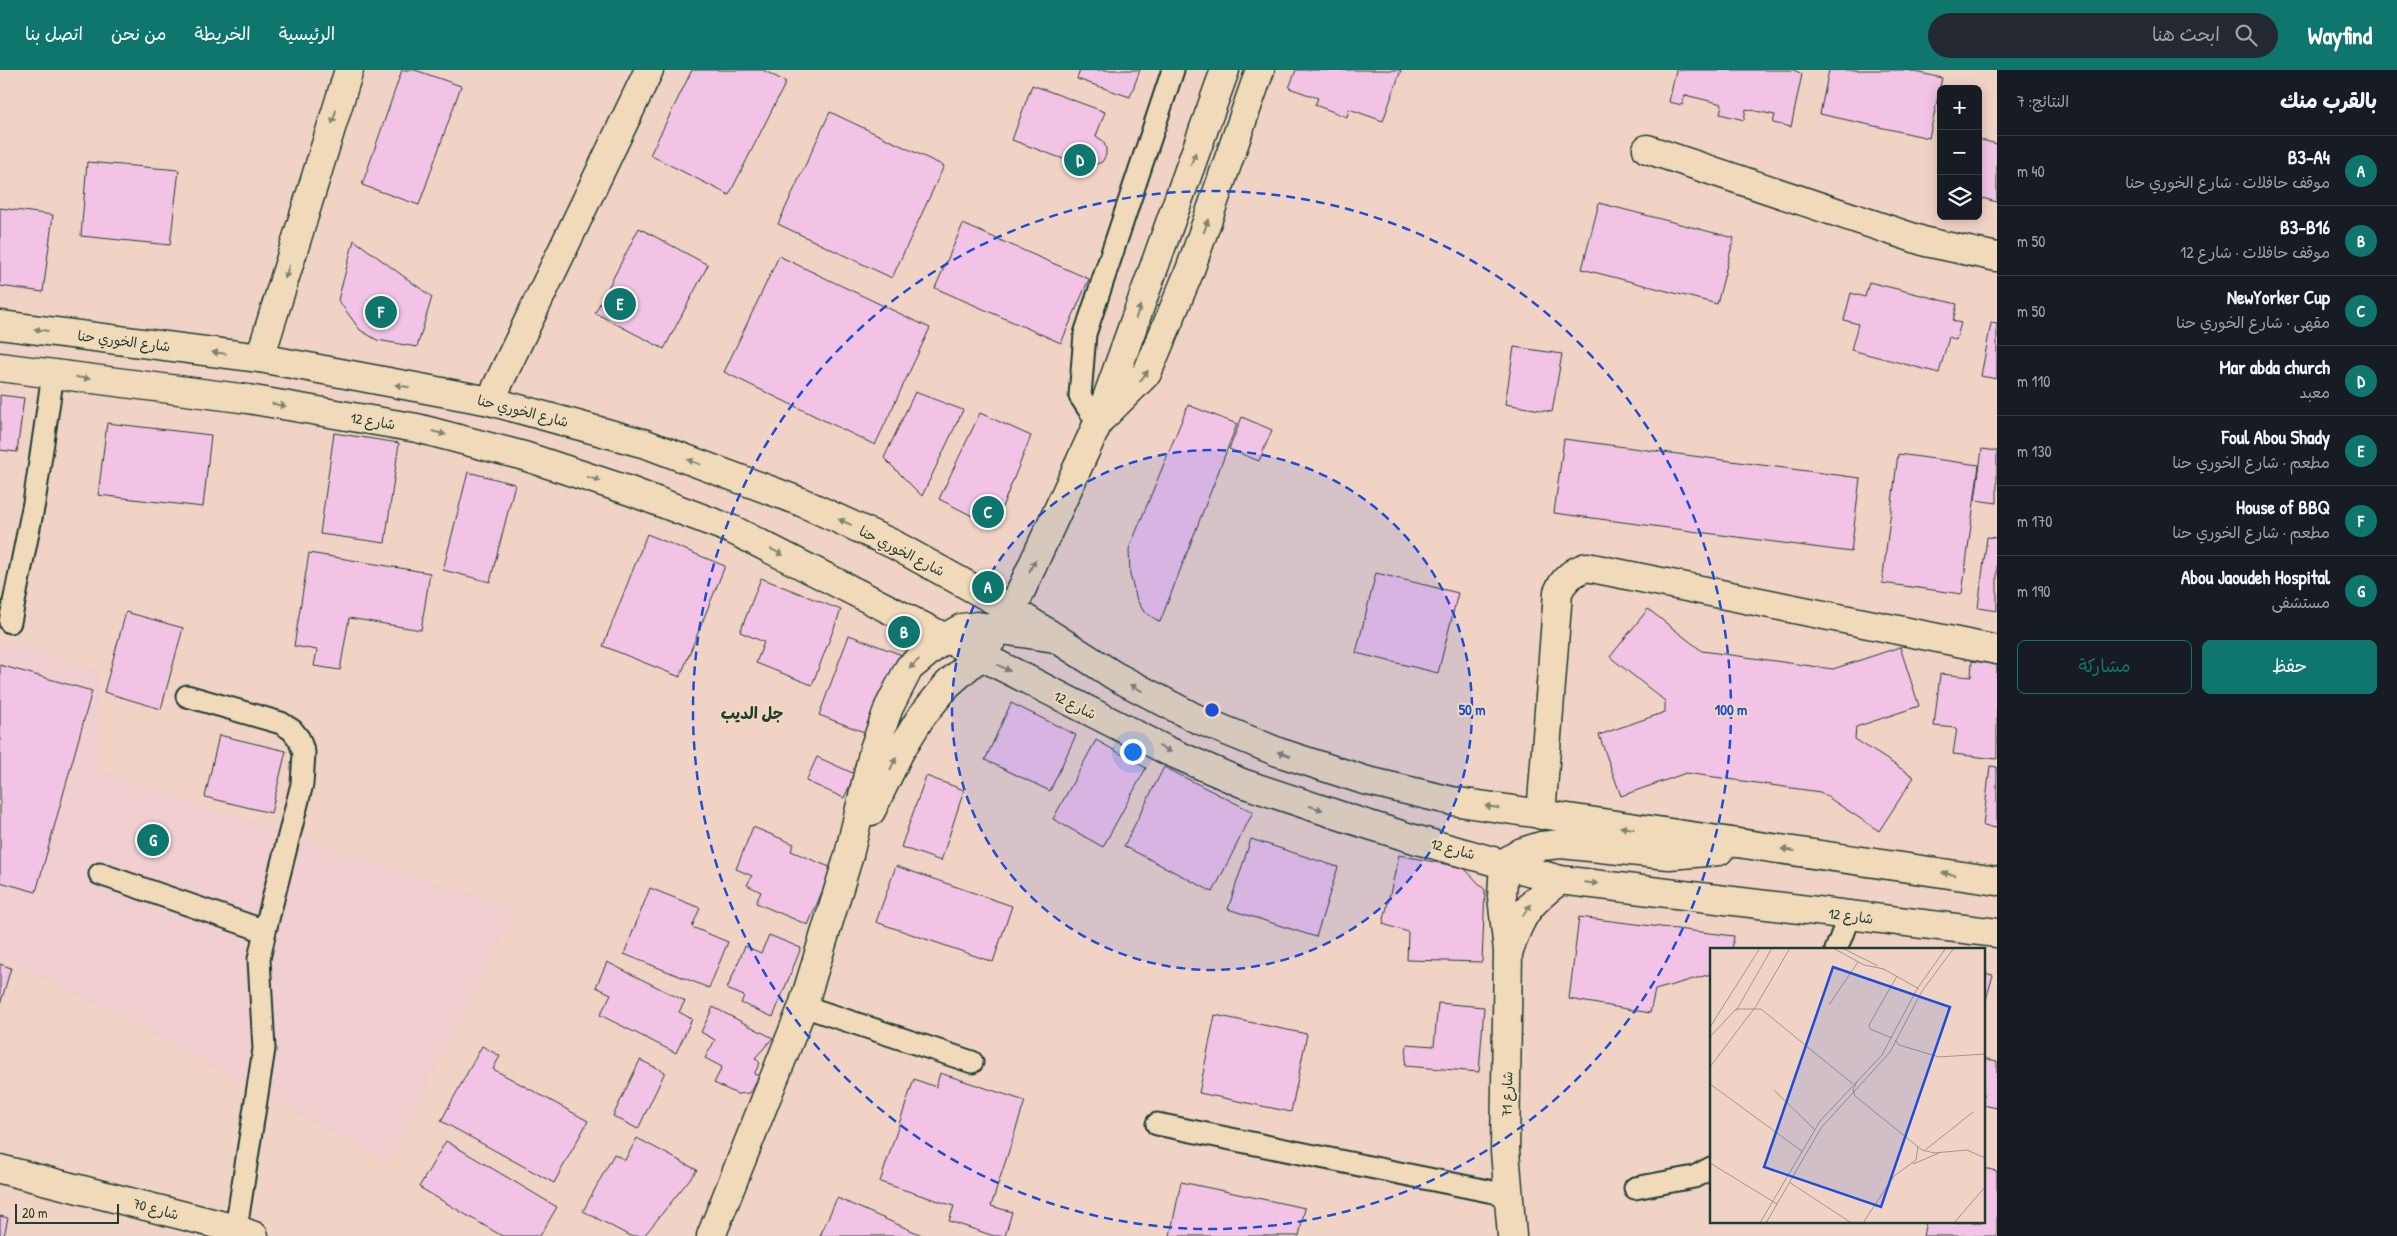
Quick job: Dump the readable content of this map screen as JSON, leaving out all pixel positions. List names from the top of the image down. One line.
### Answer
{"streets":{"main road":["شارع الخوري حنا","شارع 12","شارع 71","شارع 70"]},"crossings":[["شارع 12","شارع 71"]],"one_way":["شارع الخوري حنا"],"districts":["جل الديب"],"scale_bar":"20 m","page":{"header":"Wayfind","search":"ابحث هنا","nav":["الرئيسية","الخريطة","من نحن","اتصل بنا"],"heading":["بالقرب منك","النتائج: 7"],"map_buttons":["+","−"],"list":[{"mark":"A","name":"B3-A4","note":"موقف حافلات · شارع الخوري حنا","value":"40 m"},{"mark":"B","name":"B3-B16","note":"موقف حافلات · شارع 12","value":"50 m"},{"mark":"C","name":"NewYorker Cup","note":"مقهى · شارع الخوري حنا","value":"50 m"},{"mark":"D","name":"Mar abda church","note":"معبد","value":"110 m"},{"mark":"E","name":"Foul Abou Shady","note":"مطعم · شارع الخوري حنا","value":"130 m"},{"mark":"F","name":"House of BBQ","note":"مطعم · شارع الخوري حنا","value":"170 m"},{"mark":"G","name":"Abou Jaoudeh Hospital","note":"مستشفى","value":"190 m"}],"pins":["D","E","F","C","A","B","G"],"buttons":["حفظ","مشاركة"],"scale":"20 m"},"rings":["50 m","100 m"]}
